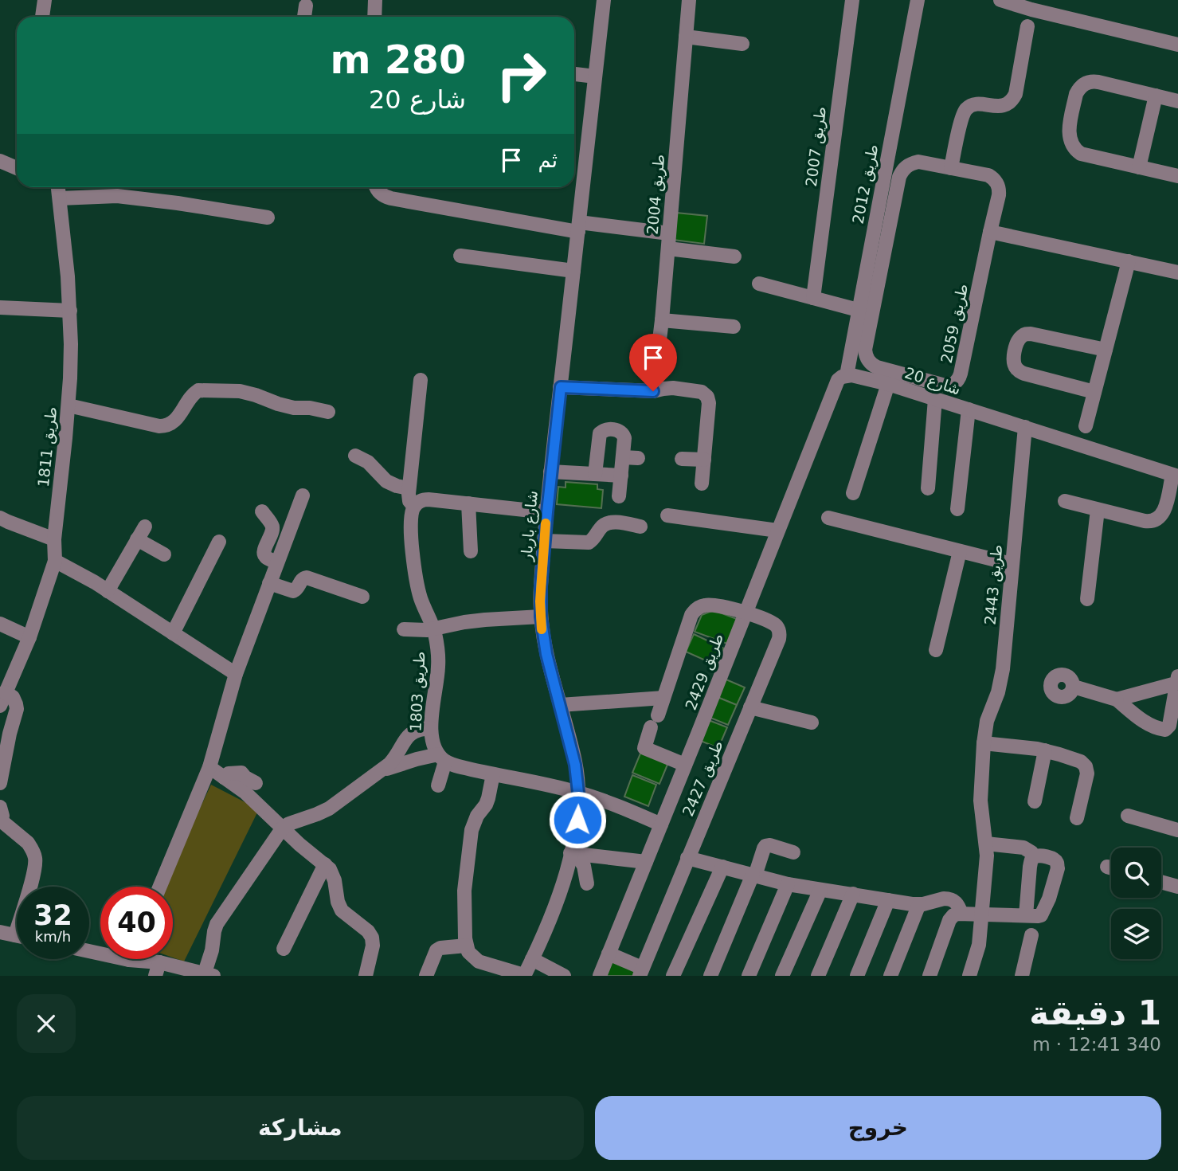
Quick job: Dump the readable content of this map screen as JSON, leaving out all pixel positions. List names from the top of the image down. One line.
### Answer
{"streets":{"street":["طريق 2007","طريق 2012","طريق 2004","طريق 2059","شارع 20","طريق 1811","شارع باربار","طريق 2443","طريق 2429","طريق 1803","طريق 2427"]},"crossings":[["طريق 2012","شارع 20"],["شارع 20","طريق 2443"],["طريق 2429","طريق 2427"]],"page":{"turn":["280 m","شارع 20"],"then":"ثم","speed":"32 km/h","limit":"40","heading":["1 دقيقة","340 m · 12:41"],"buttons":["خروج","مشاركة"]}}
